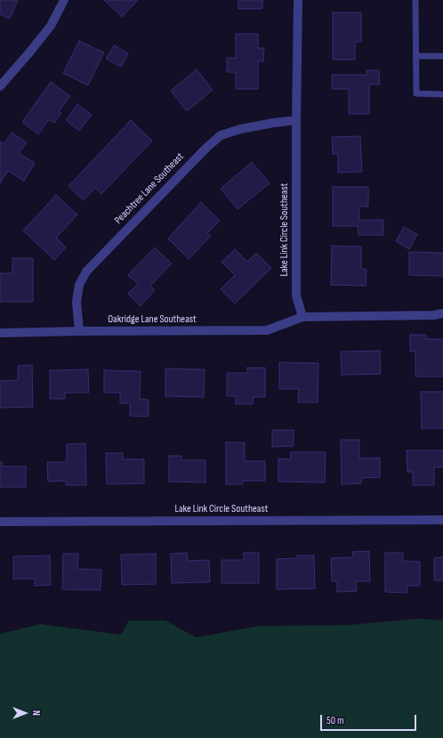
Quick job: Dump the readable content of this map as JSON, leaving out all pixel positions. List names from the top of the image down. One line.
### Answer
{"streets":{"street":["Peachtree Lane Southeast","Lake Link Circle Southeast","Oakridge Lane Southeast"]},"crossings":[["Peachtree Lane Southeast","Lake Link Circle Southeast"],["Peachtree Lane Southeast","Oakridge Lane Southeast"],["Lake Link Circle Southeast","Oakridge Lane Southeast"]],"scale_bar":"50 m","north":"right"}
